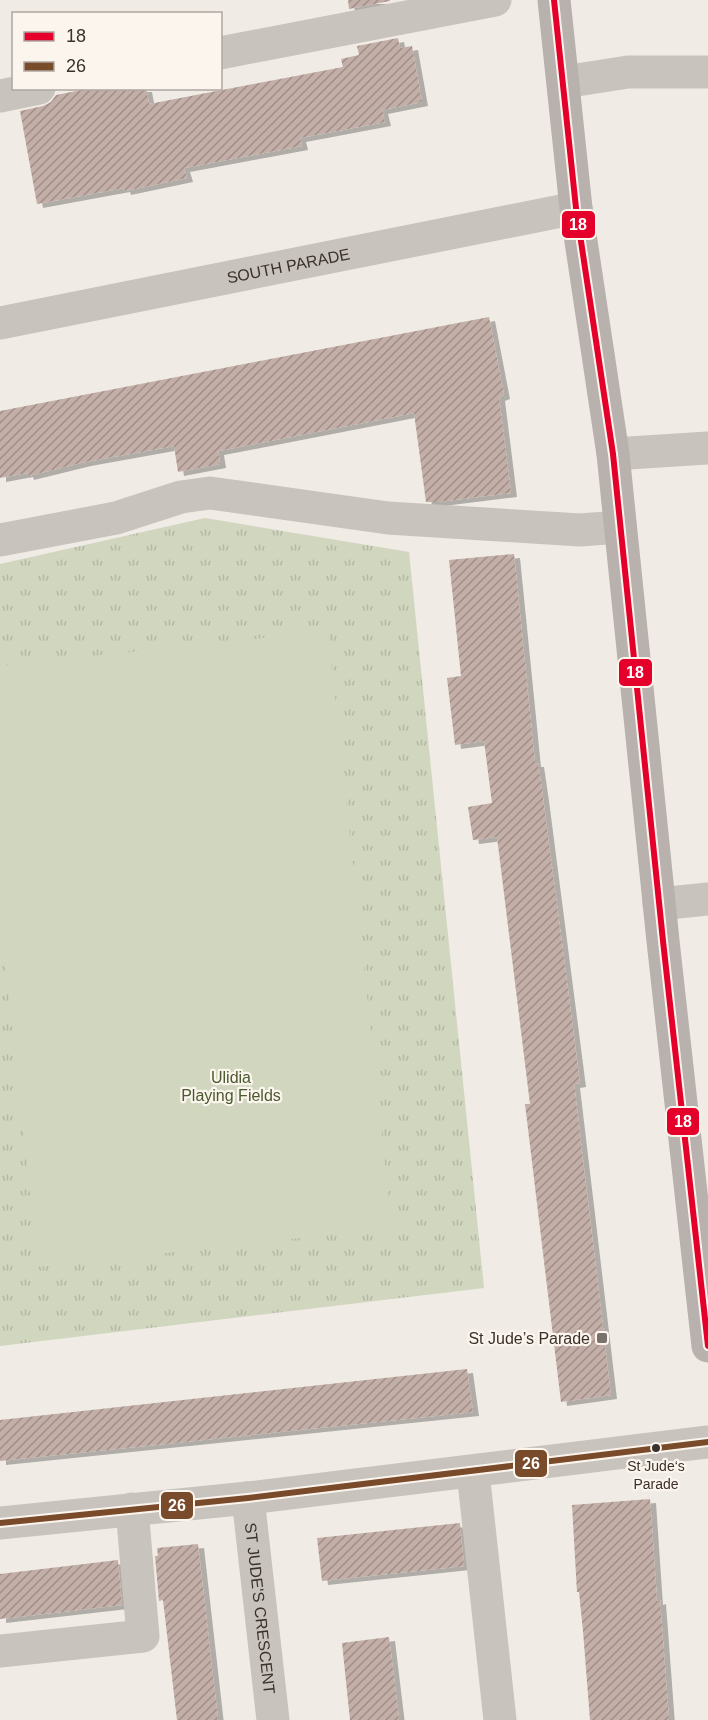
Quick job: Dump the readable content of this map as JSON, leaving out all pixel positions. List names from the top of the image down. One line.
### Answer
{"streets":{"street":["SOUTH PARADE","ST JUDE'S CRESCENT"]},"parks":["Ulidia Playing Fields"],"places":{"transit":["St Jude’s Parade"],"other":["St Jude‘s Parade"]},"lines":["transit line 18","transit line 26"],"legend":["18","26"]}
